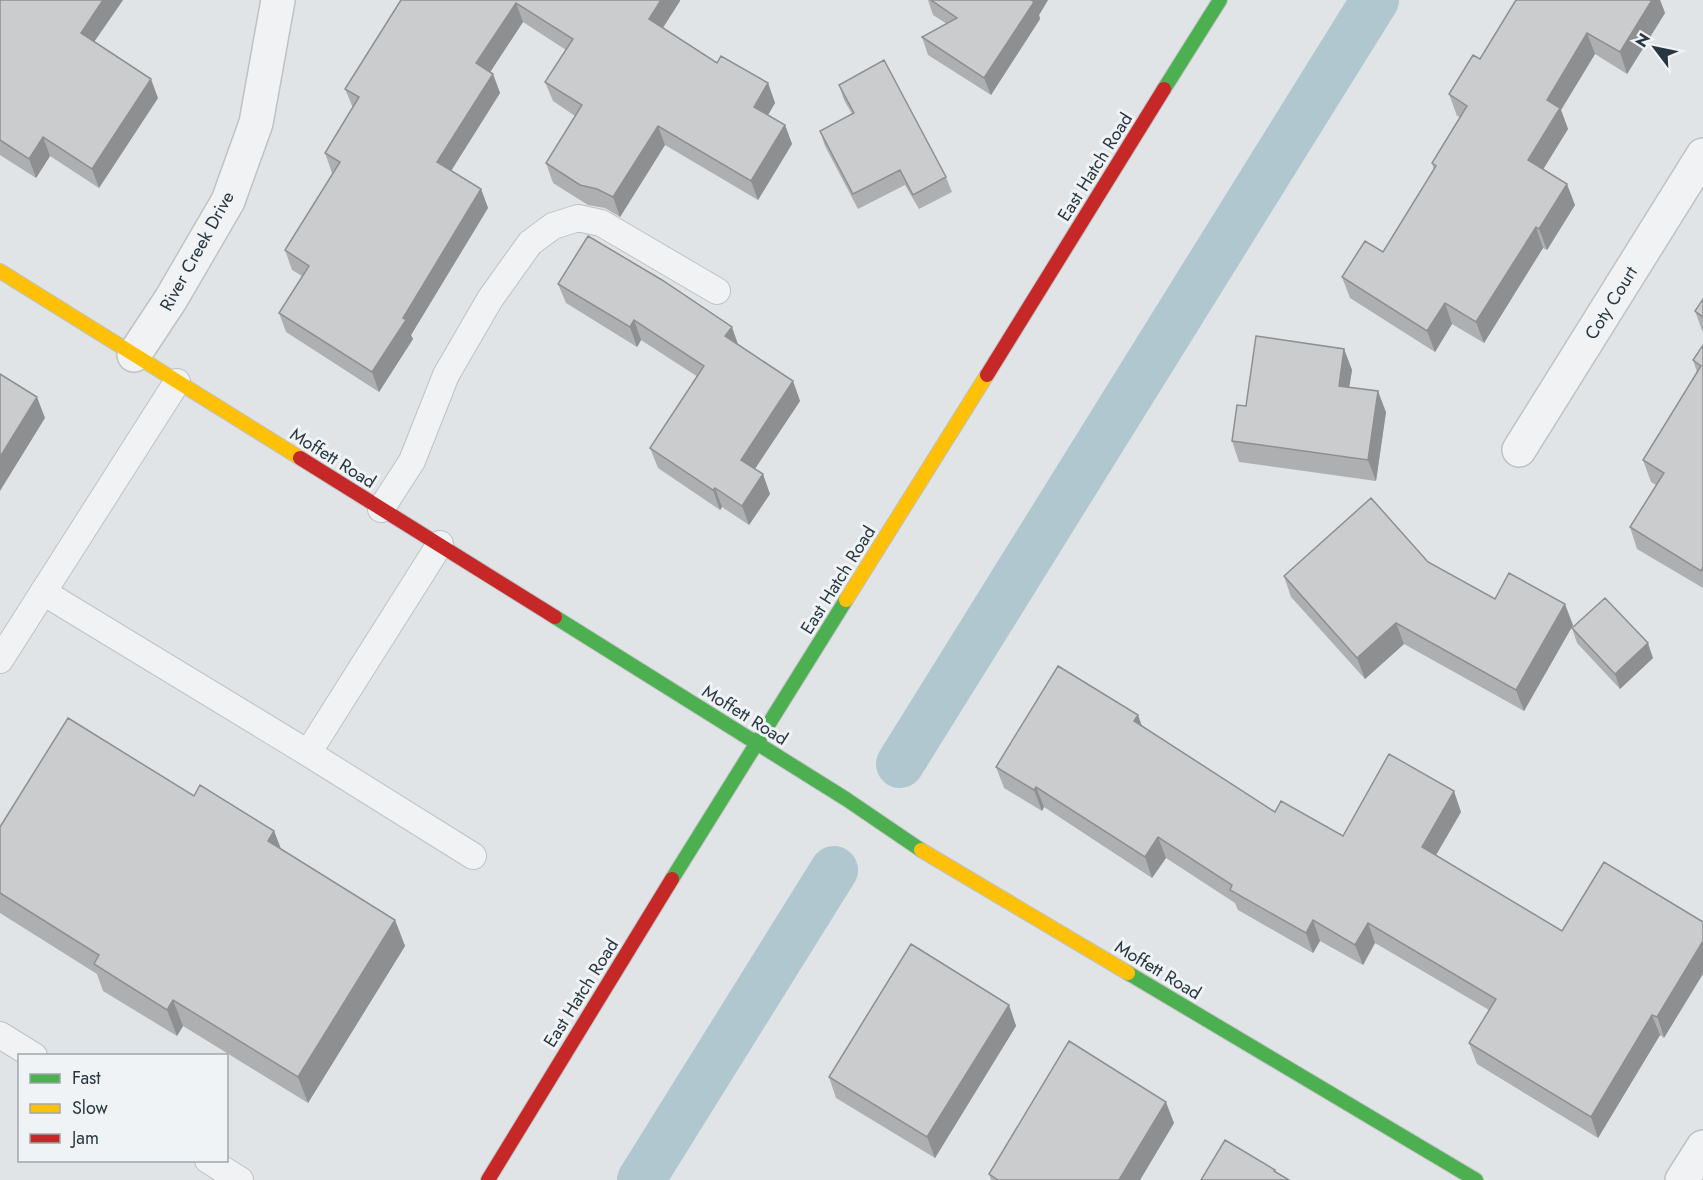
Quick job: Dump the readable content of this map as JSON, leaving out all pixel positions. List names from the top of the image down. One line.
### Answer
{"streets":{"street":["East Hatch Road","River Creek Drive","Coty Court","Moffett Road"]},"crossings":[["East Hatch Road","Moffett Road"],["River Creek Drive","Moffett Road"]],"legend":["Fast","Slow","Jam"],"north":"top left"}
